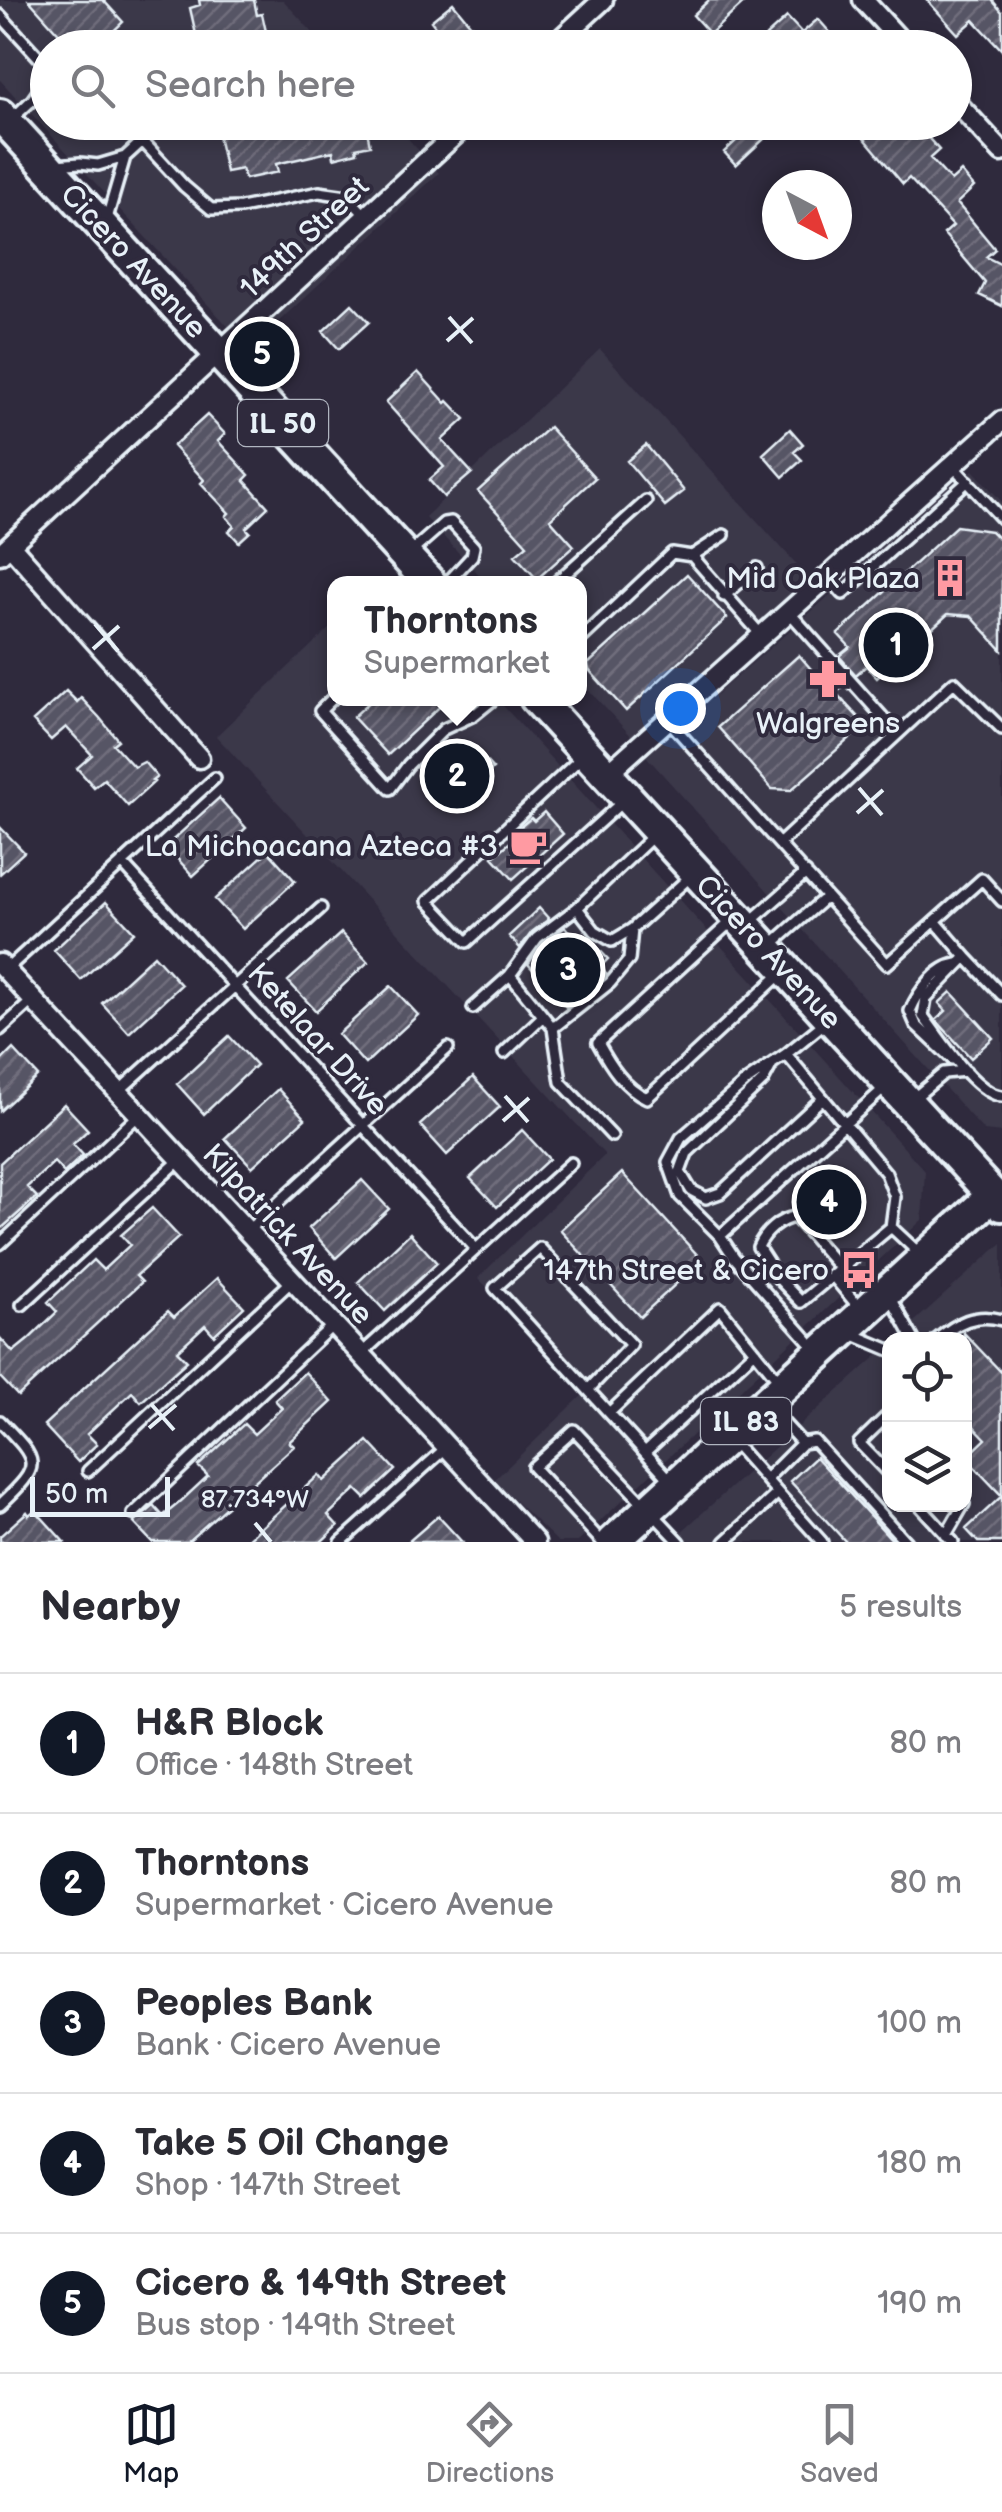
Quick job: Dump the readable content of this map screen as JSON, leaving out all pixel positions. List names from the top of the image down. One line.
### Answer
{"streets":{"main road":["Cicero Avenue","IL 50","IL 83"],"street":["149th Street","Kilpatrick Avenue"],"lane":["Ketelaar Drive"]},"crossings":[["149th Street","Cicero Avenue"],["Cicero Avenue","IL 83"]],"places":{"building":["Mid Oak Plaza"],"pharmacy":["Walgreens"],"cafe":["La Michoacana Azteca #3"],"bus stop":["147th Street & Cicero"]},"scale_bar":"50 m","north":"bottom right","page":{"search":"Search here","pins":["5","1","2","3","4"],"popup":["Thorntons","Supermarket"],"scale":"50 m","heading":["Nearby","5 results"],"list":[{"mark":"1","name":"H&R Block","note":"Office · 148th Street","value":"80 m"},{"mark":"2","name":"Thorntons","note":"Supermarket · Cicero Avenue","value":"80 m"},{"mark":"3","name":"Peoples Bank","note":"Bank · Cicero Avenue","value":"100 m"},{"mark":"4","name":"Take 5 Oil Change","note":"Shop · 147th Street","value":"180 m"},{"mark":"5","name":"Cicero & 149th Street","note":"Bus stop · 149th Street","value":"190 m"}],"nav":["Map","Directions","Saved"]},"coordinates":["87.734°W"]}
